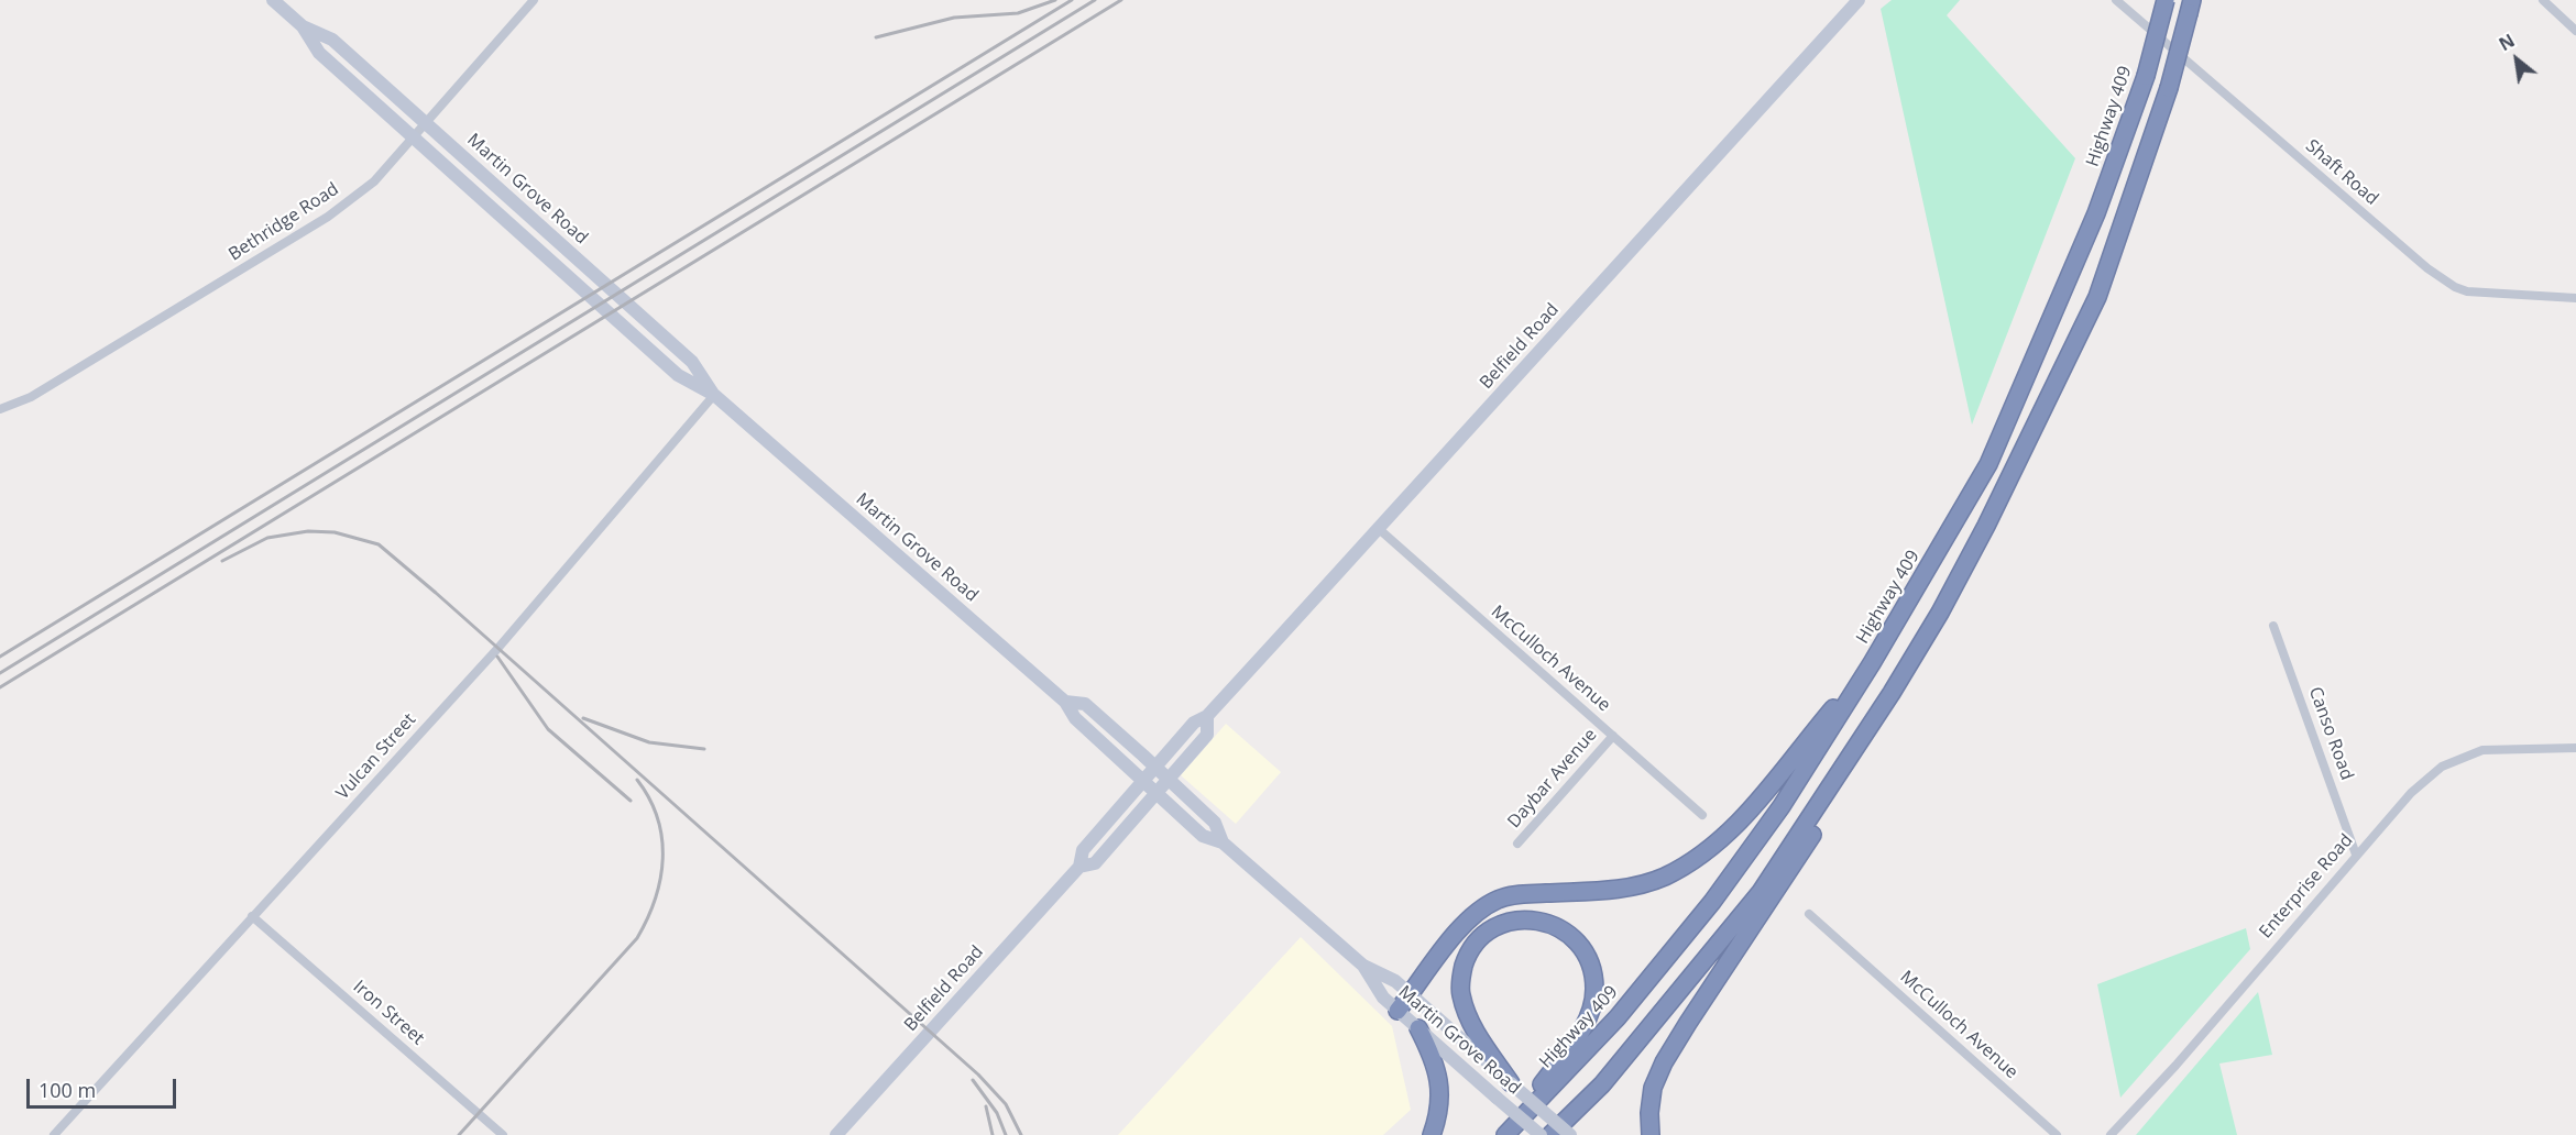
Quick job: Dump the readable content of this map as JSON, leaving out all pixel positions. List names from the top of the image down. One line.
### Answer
{"streets":{"highway":["Highway 409"],"main road":["Martin Grove Road","Belfield Road"],"street":["Shaft Road","Bethridge Road","McCulloch Avenue","Canso Road","Vulcan Street","Daybar Avenue","Enterprise Road","Iron Street"]},"crossings":[["Martin Grove Road","Bethridge Road"],["Martin Grove Road","Belfield Road"],["Martin Grove Road","Vulcan Street"],["Belfield Road","McCulloch Avenue"],["McCulloch Avenue","Daybar Avenue"],["Canso Road","Enterprise Road"],["Vulcan Street","Iron Street"]],"scale_bar":"100 m","north":"top left"}
